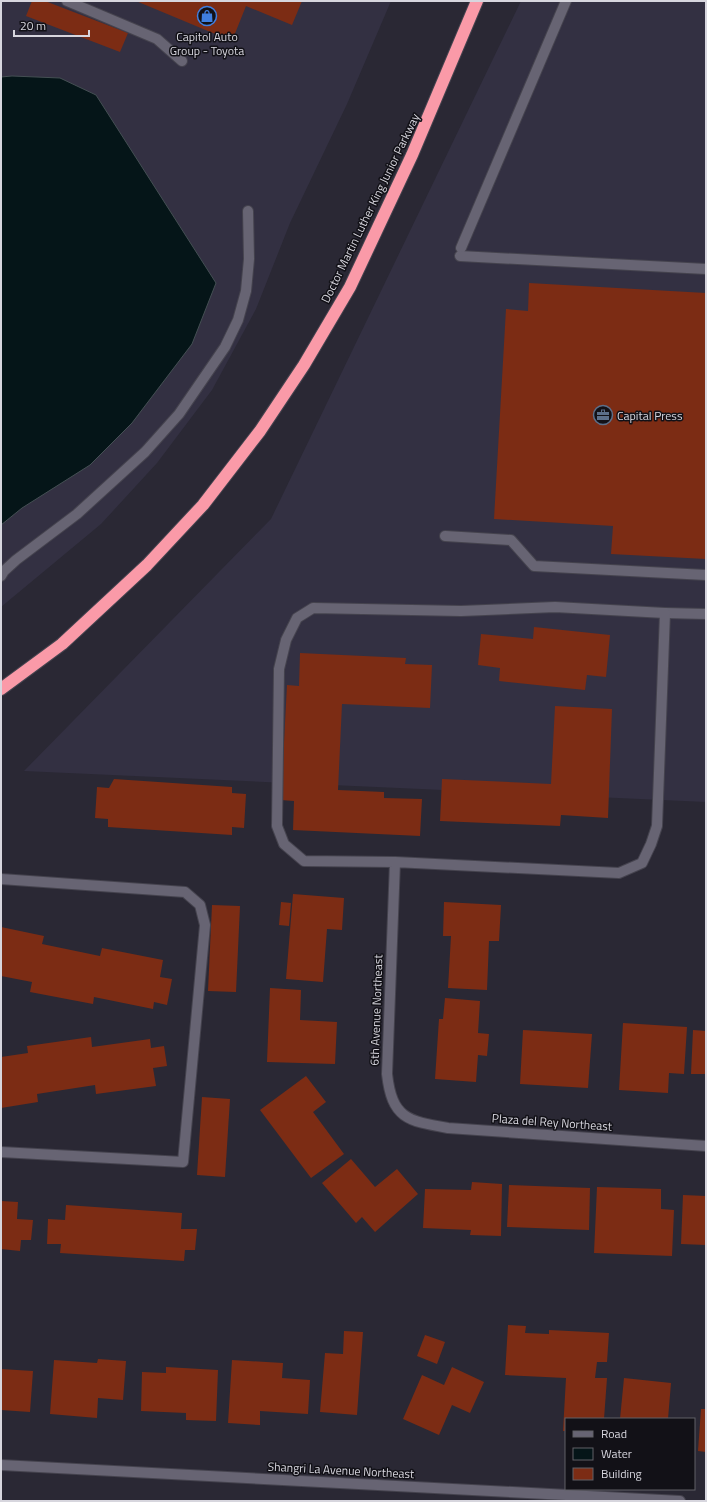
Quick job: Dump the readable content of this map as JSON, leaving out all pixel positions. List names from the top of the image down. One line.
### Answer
{"streets":{"highway":["Doctor Martin Luther King Junior Parkway"],"street":["6th Avenue Northeast","Plaza del Rey Northeast","Shangri La Avenue Northeast"]},"crossings":[["6th Avenue Northeast","Plaza del Rey Northeast"]],"places":{"shop":["Capitol Auto Group - Toyota"],"office":["Capital Press"]},"legend":["Road","Water","Building"],"scale_bar":"20 m"}
